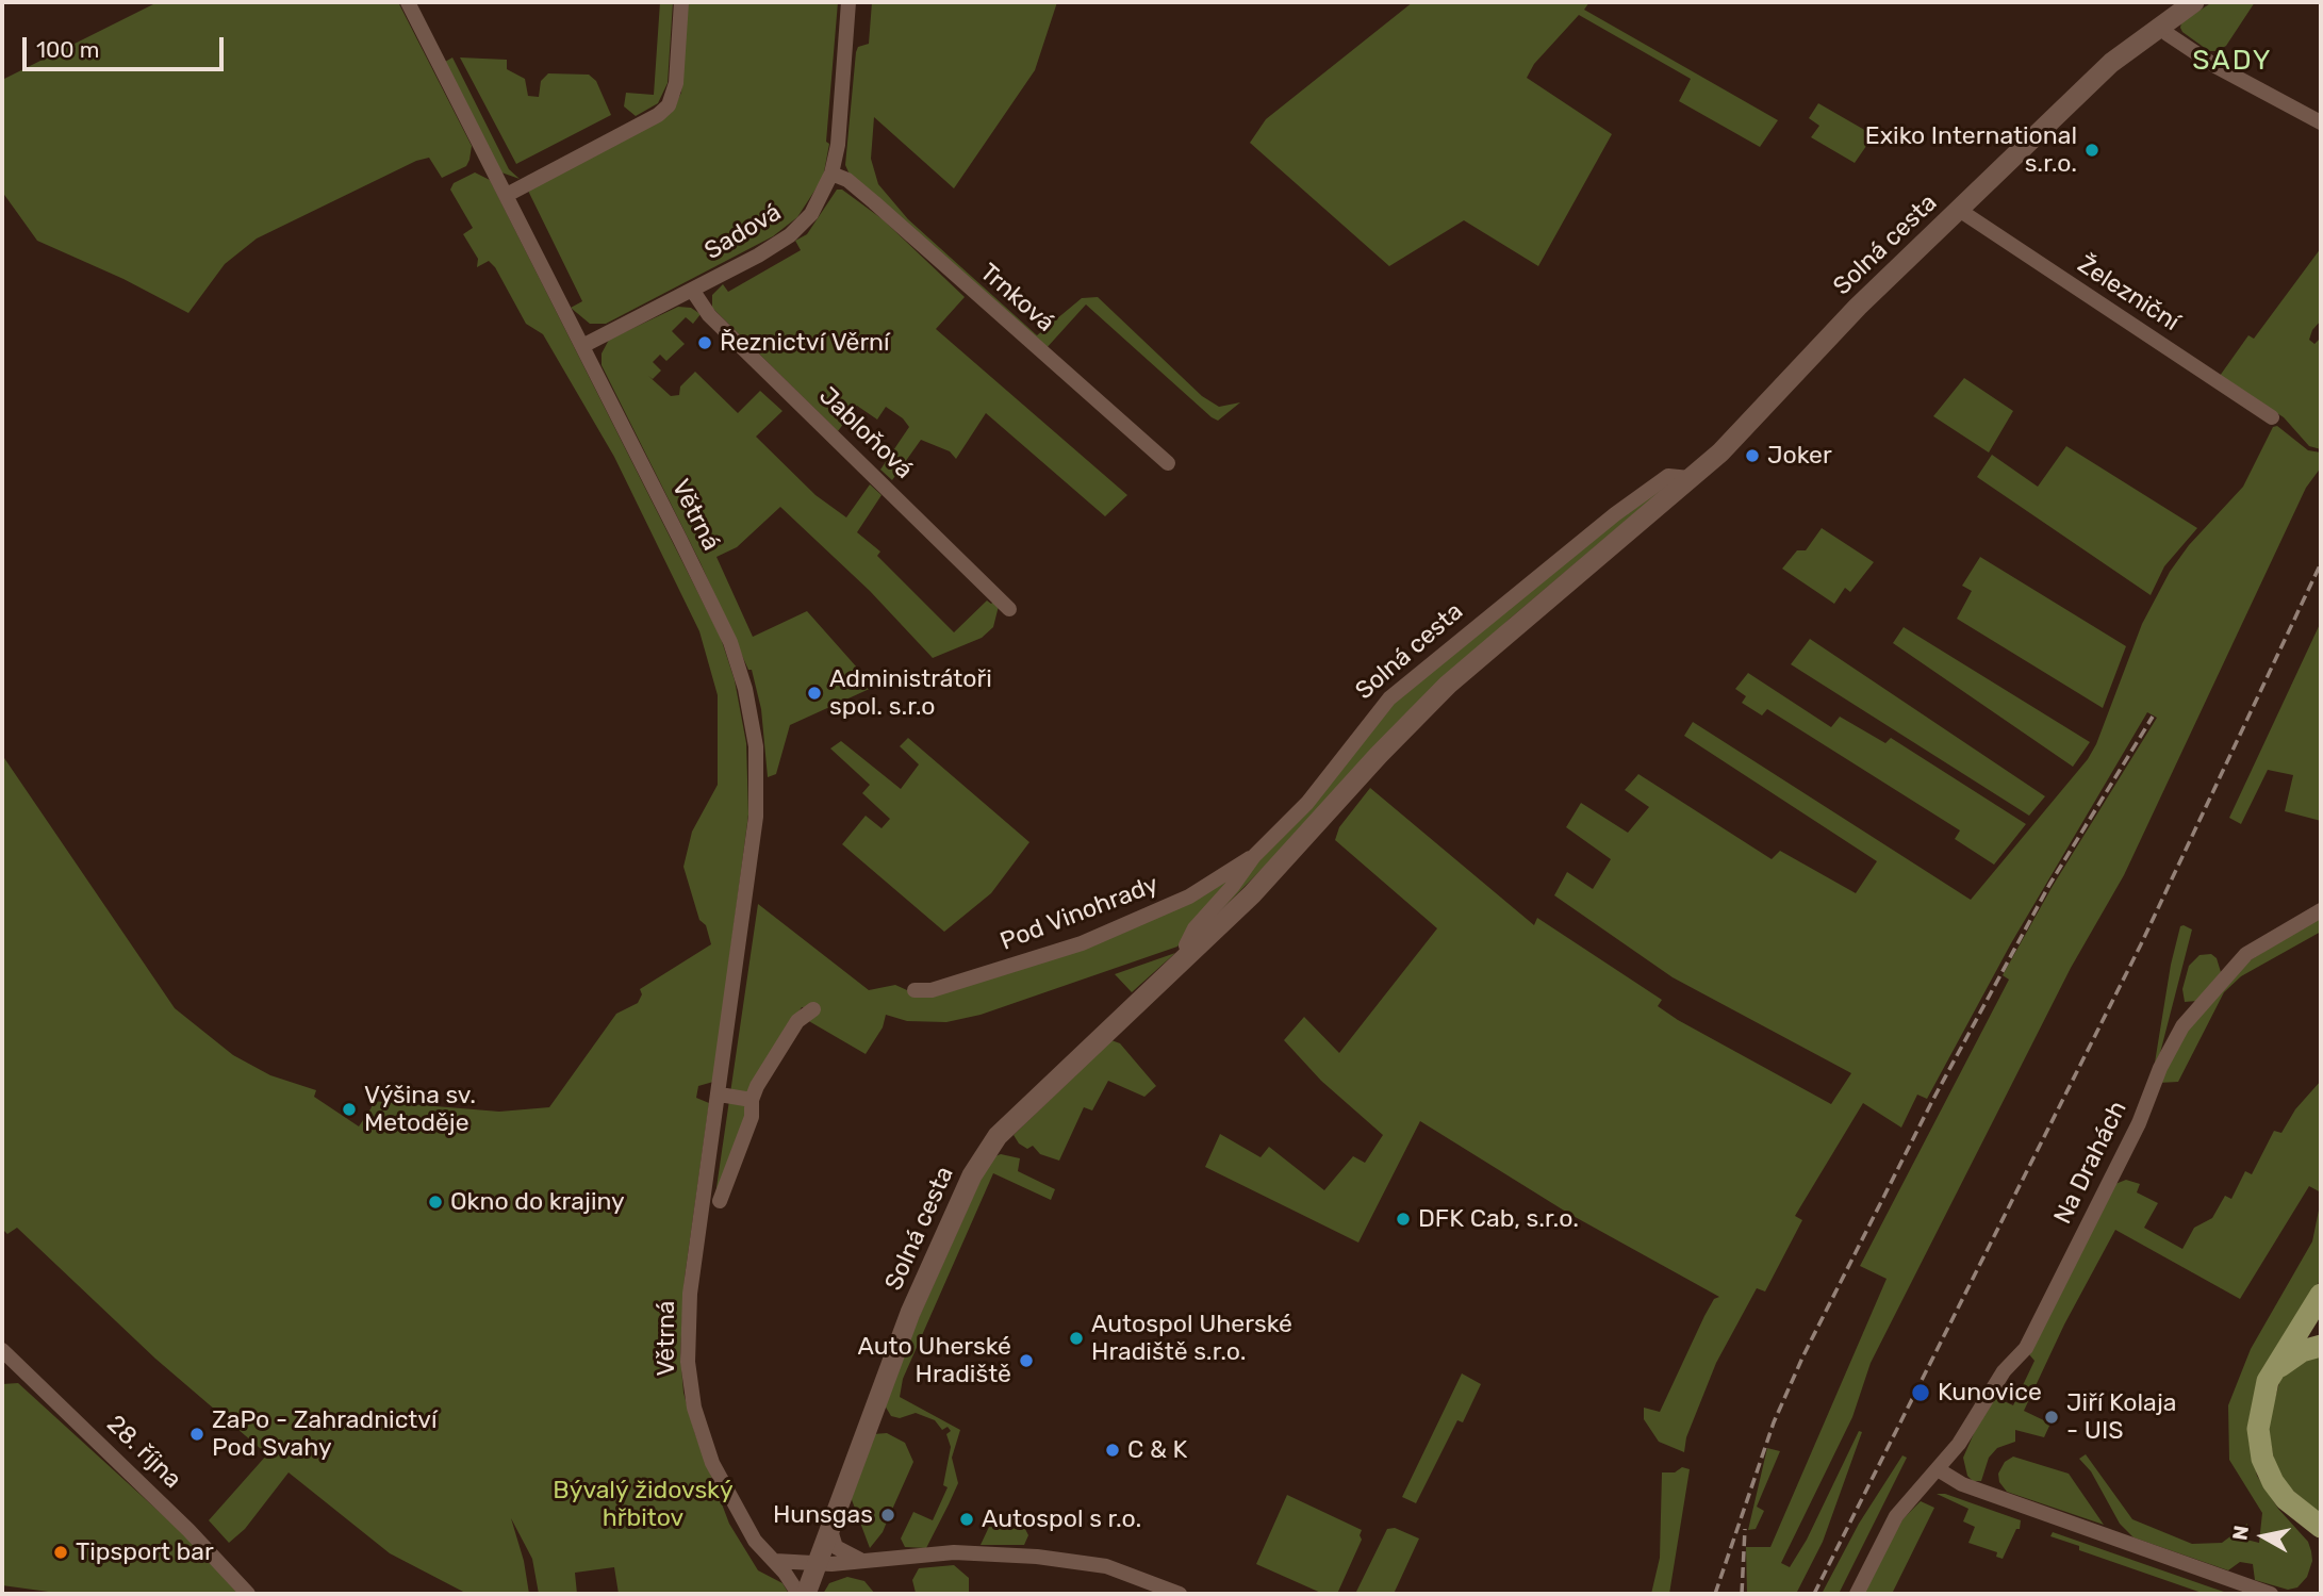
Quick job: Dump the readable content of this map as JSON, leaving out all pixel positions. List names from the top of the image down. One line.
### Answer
{"streets":{"street":["Sadová","Solná cesta","Železniční","Trnková","Jabloňová","Větrná","Pod Vinohrady","Na Drahách","28. října"]},"crossings":[["Sadová","Trnková"],["Sadová","Jabloňová"],["Sadová","Větrná"],["Solná cesta","Železniční"],["Solná cesta","Pod Vinohrady"]],"districts":["SADY"],"parks":["Bývalý židovský hřbitov"],"places":["Exiko International s.r.o.","Řeznictví Věrní","Joker","Administrátoři spol. s.r.o","Výšina sv. Metoděje","Okno do krajiny","DFK Cab, s.r.o.","Autospol Uherské Hradiště s.r.o.","Auto Uherské Hradiště","Kunovice","Jiří Kolaja - UIS","ZaPo - Zahradnictví Pod Svahy","C & K","Hunsgas","Autospol s r.o.","Tipsport bar"],"scale_bar":"100 m","north":"left"}
